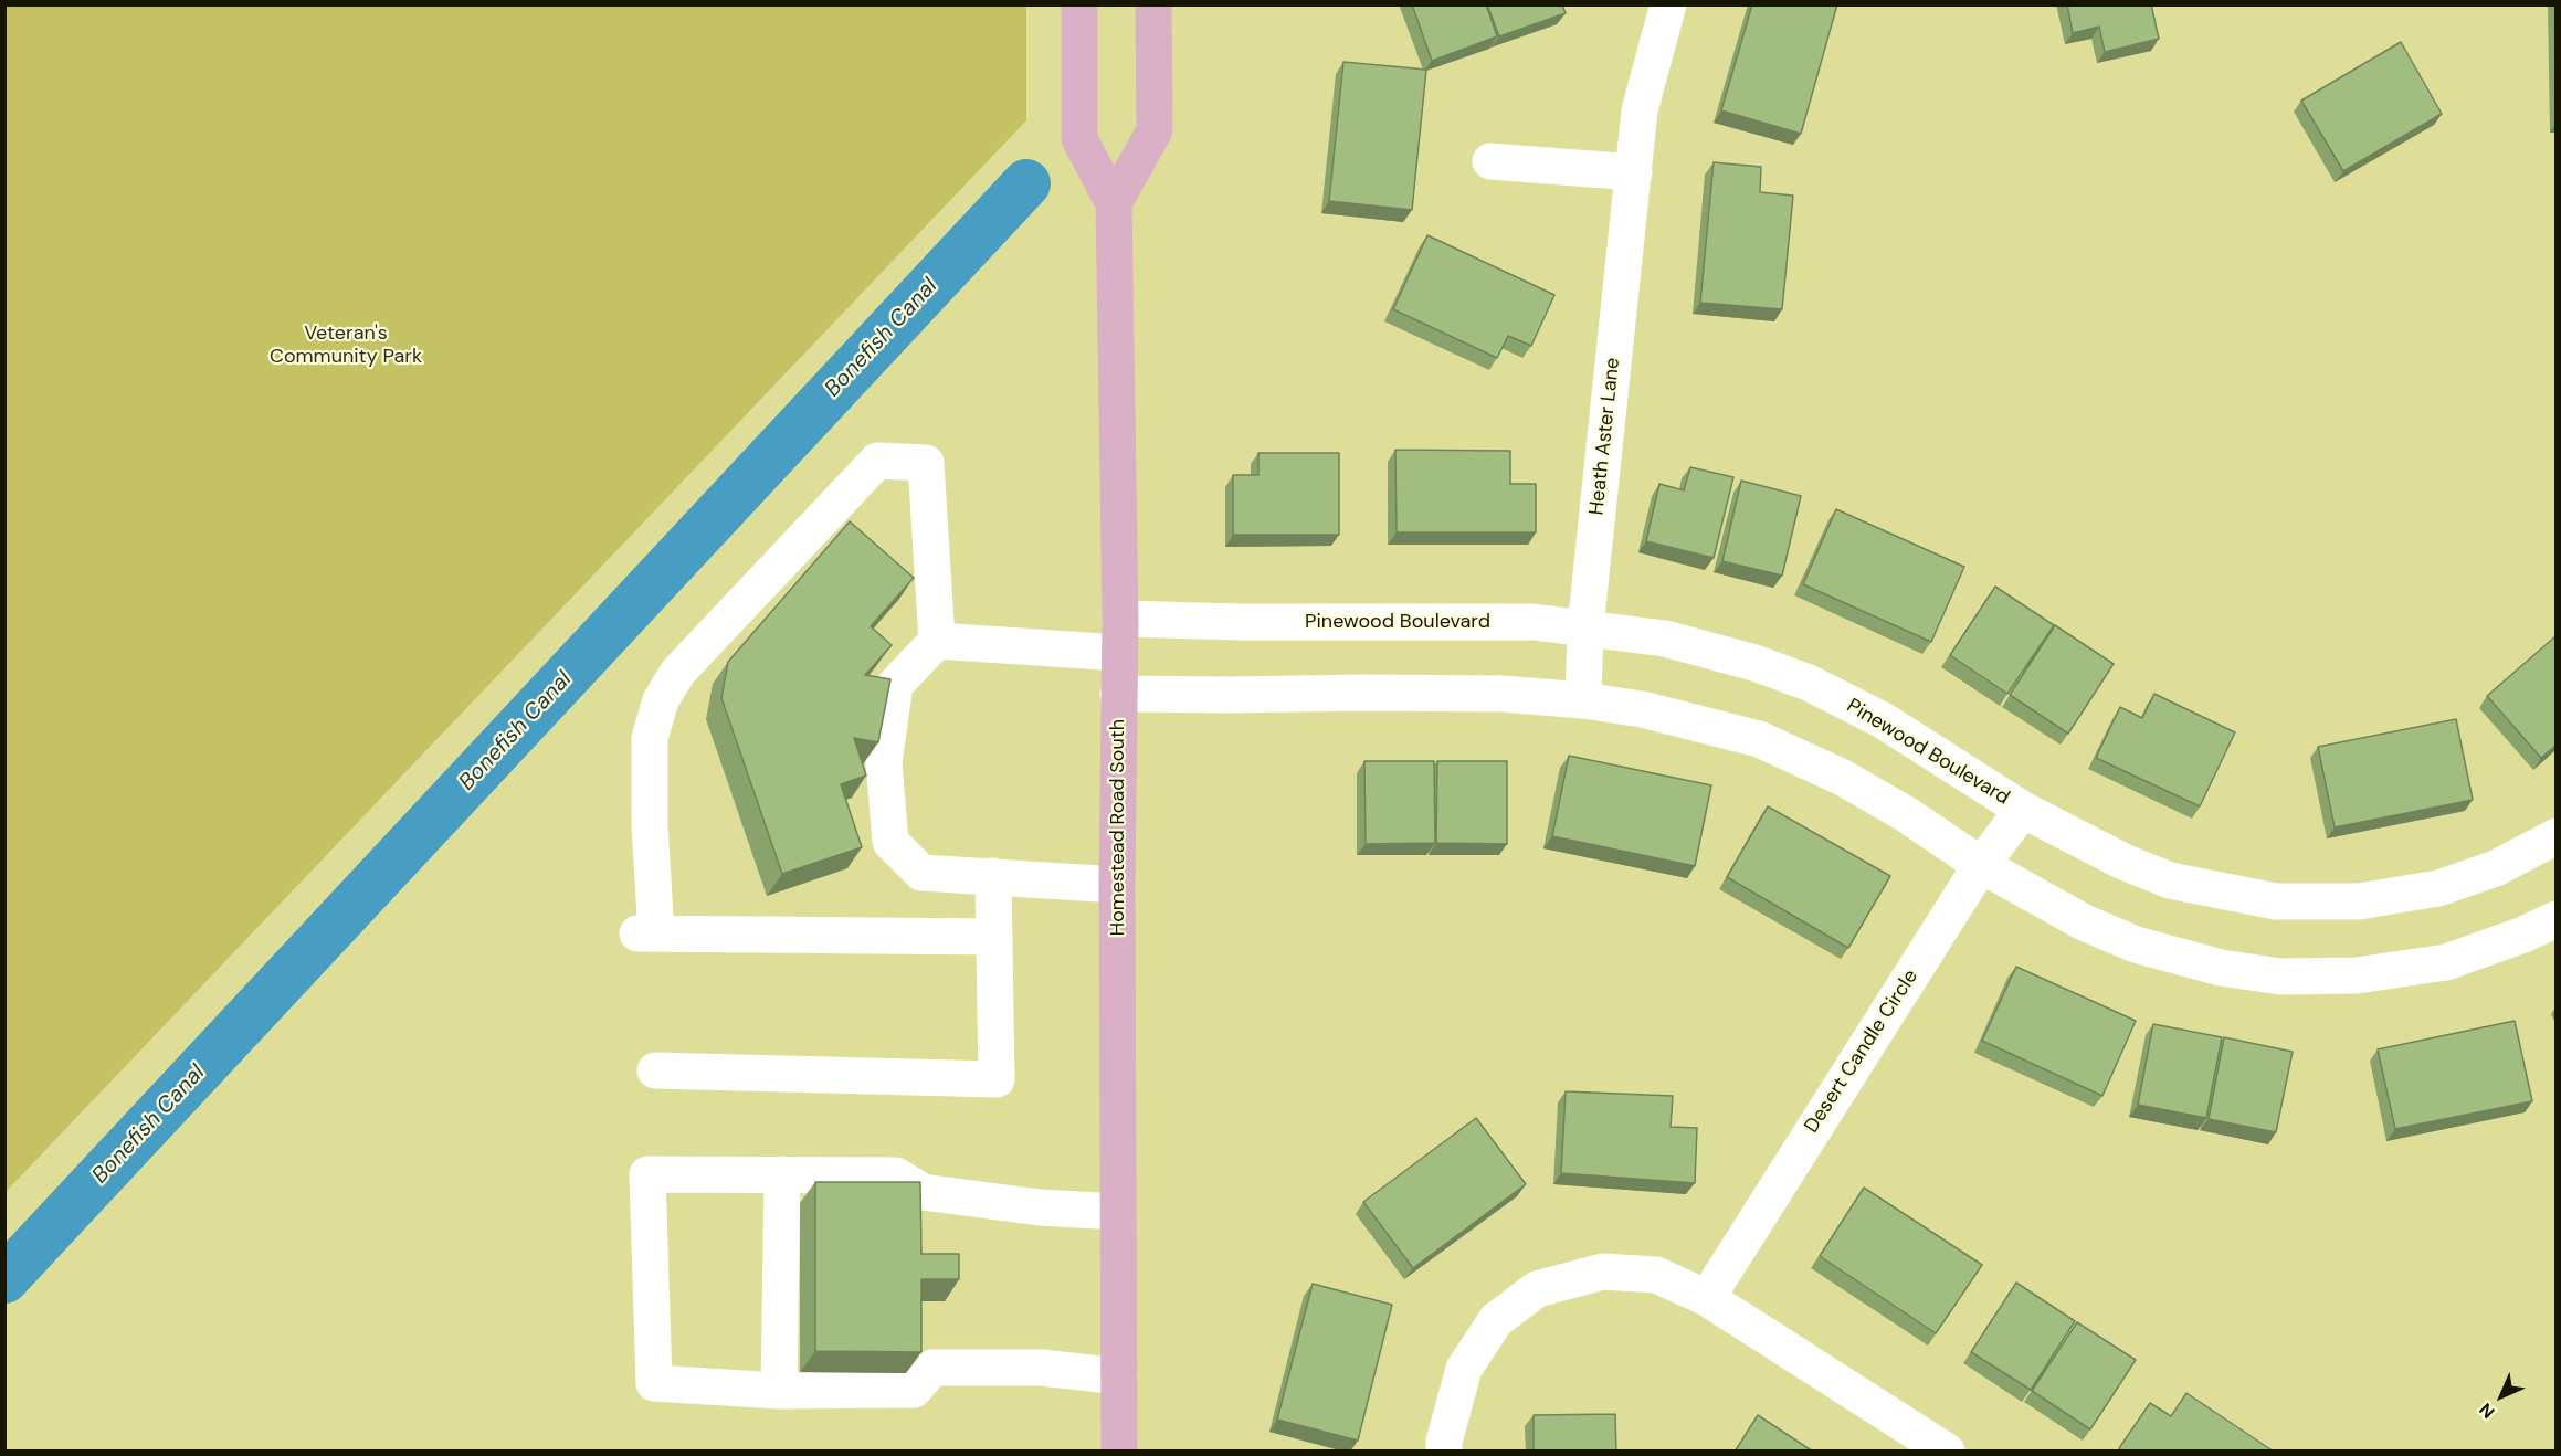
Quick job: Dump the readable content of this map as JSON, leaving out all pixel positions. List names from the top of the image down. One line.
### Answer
{"streets":{"main road":["Homestead Road South"],"street":["Heath Aster Lane","Pinewood Boulevard","Desert Candle Circle"]},"crossings":[["Heath Aster Lane","Pinewood Boulevard"],["Pinewood Boulevard","Homestead Road South"],["Pinewood Boulevard","Desert Candle Circle"]],"water":["Bonefish Canal"],"parks":["Veteran's Community Park"],"north":"bottom left"}
